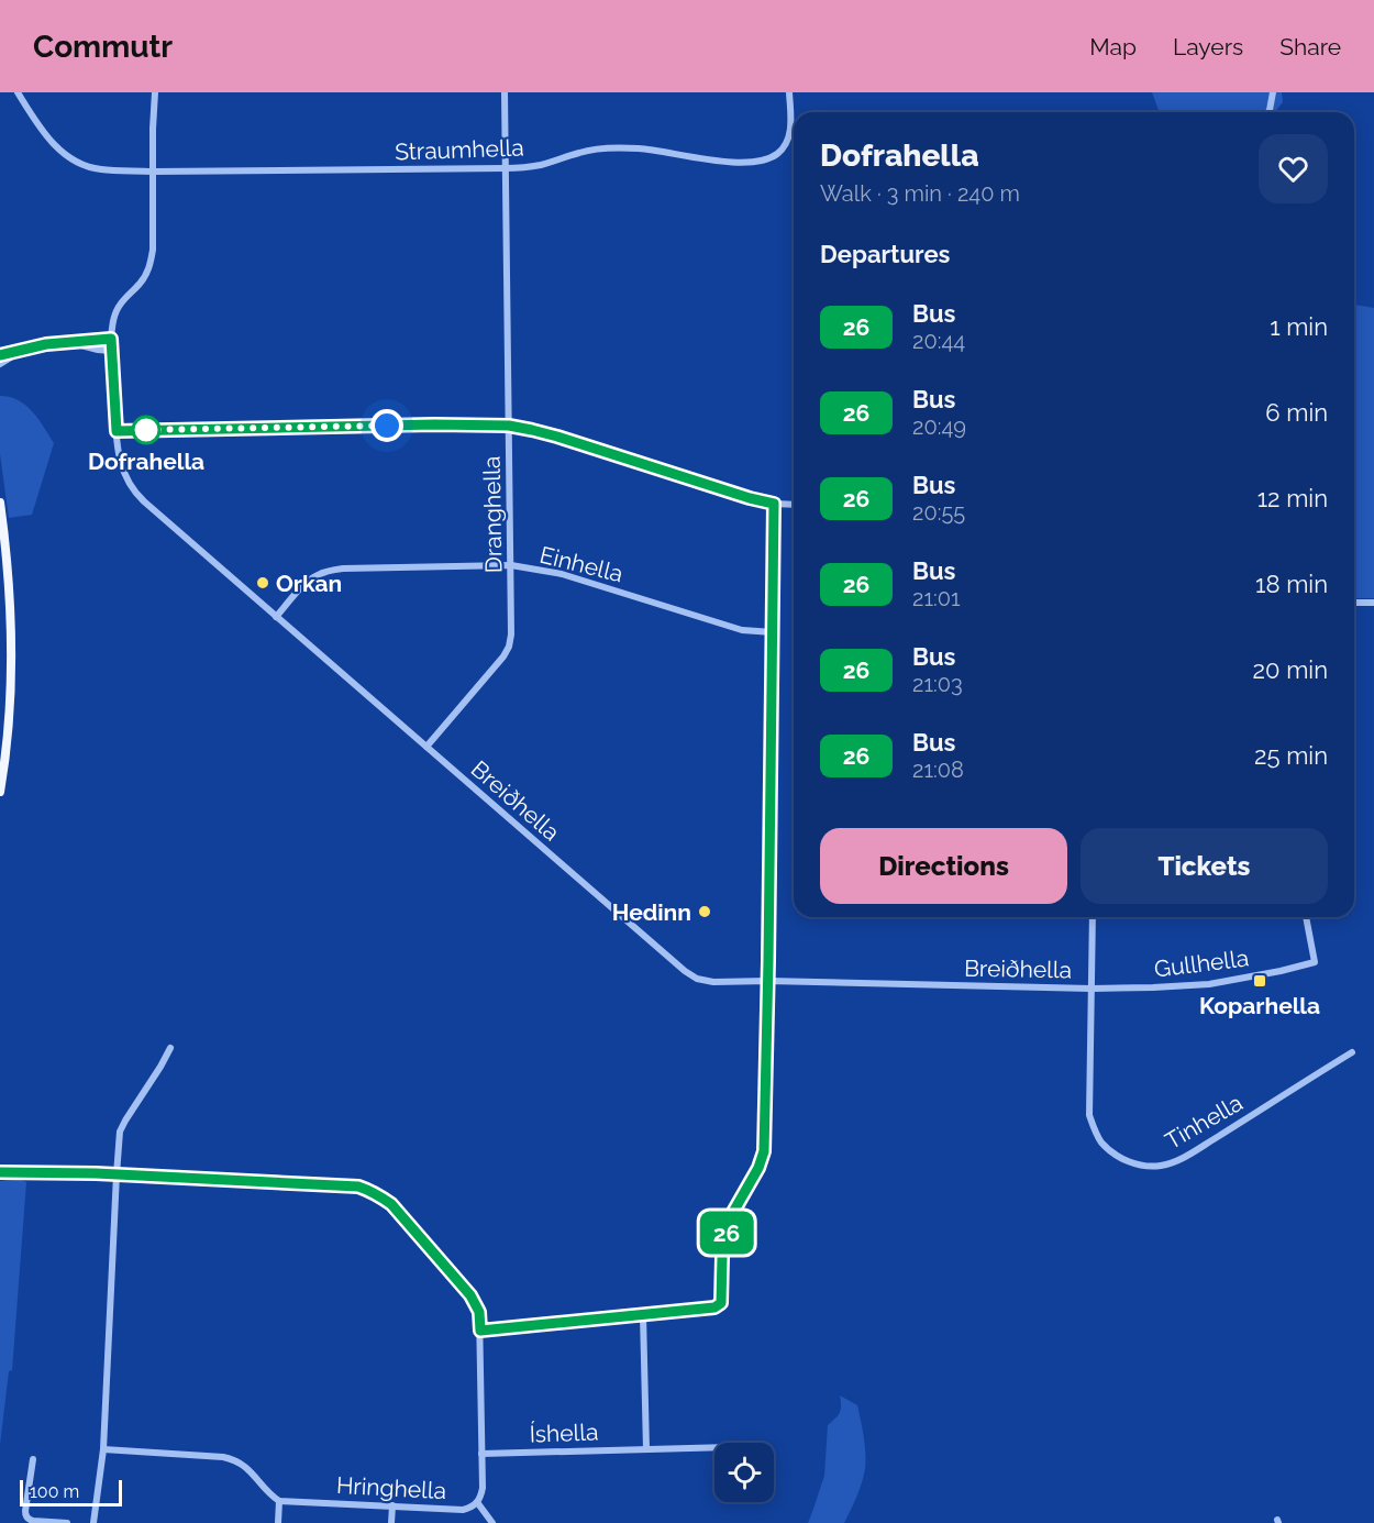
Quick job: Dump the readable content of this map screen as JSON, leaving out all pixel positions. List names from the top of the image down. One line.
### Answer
{"streets":{"street":["Straumhella","Dranghella","Einhella","Breiðhella","Gullhella","Tinhella","Íshella","Hringhella"]},"crossings":[["Straumhella","Dranghella"],["Dranghella","Einhella"],["Dranghella","Breiðhella"],["Einhella","Breiðhella"],["Breiðhella","Gullhella"],["Breiðhella","Tinhella"],["Gullhella","Tinhella"],["Íshella","Hringhella"]],"places":{"other":["Dofrahella","Orkan","Hedinn"],"transit":["Koparhella"]},"lines":["bus line 26"],"scale_bar":"100 m","page":{"header":"Commutr","nav":["Map","Layers","Share"],"on_map":"26","heading":[["Dofrahella","Walk · 3 min · 240 m"],"Departures"],"list":[{"mark":"26","name":"Bus","note":"20:44","value":"1 min"},{"mark":"26","name":"Bus","note":"20:49","value":"6 min"},{"mark":"26","name":"Bus","note":"20:55","value":"12 min"},{"mark":"26","name":"Bus","note":"21:01","value":"18 min"},{"mark":"26","name":"Bus","note":"21:03","value":"20 min"},{"mark":"26","name":"Bus","note":"21:08","value":"25 min"}],"buttons":["Directions","Tickets"],"scale":"100 m"}}
